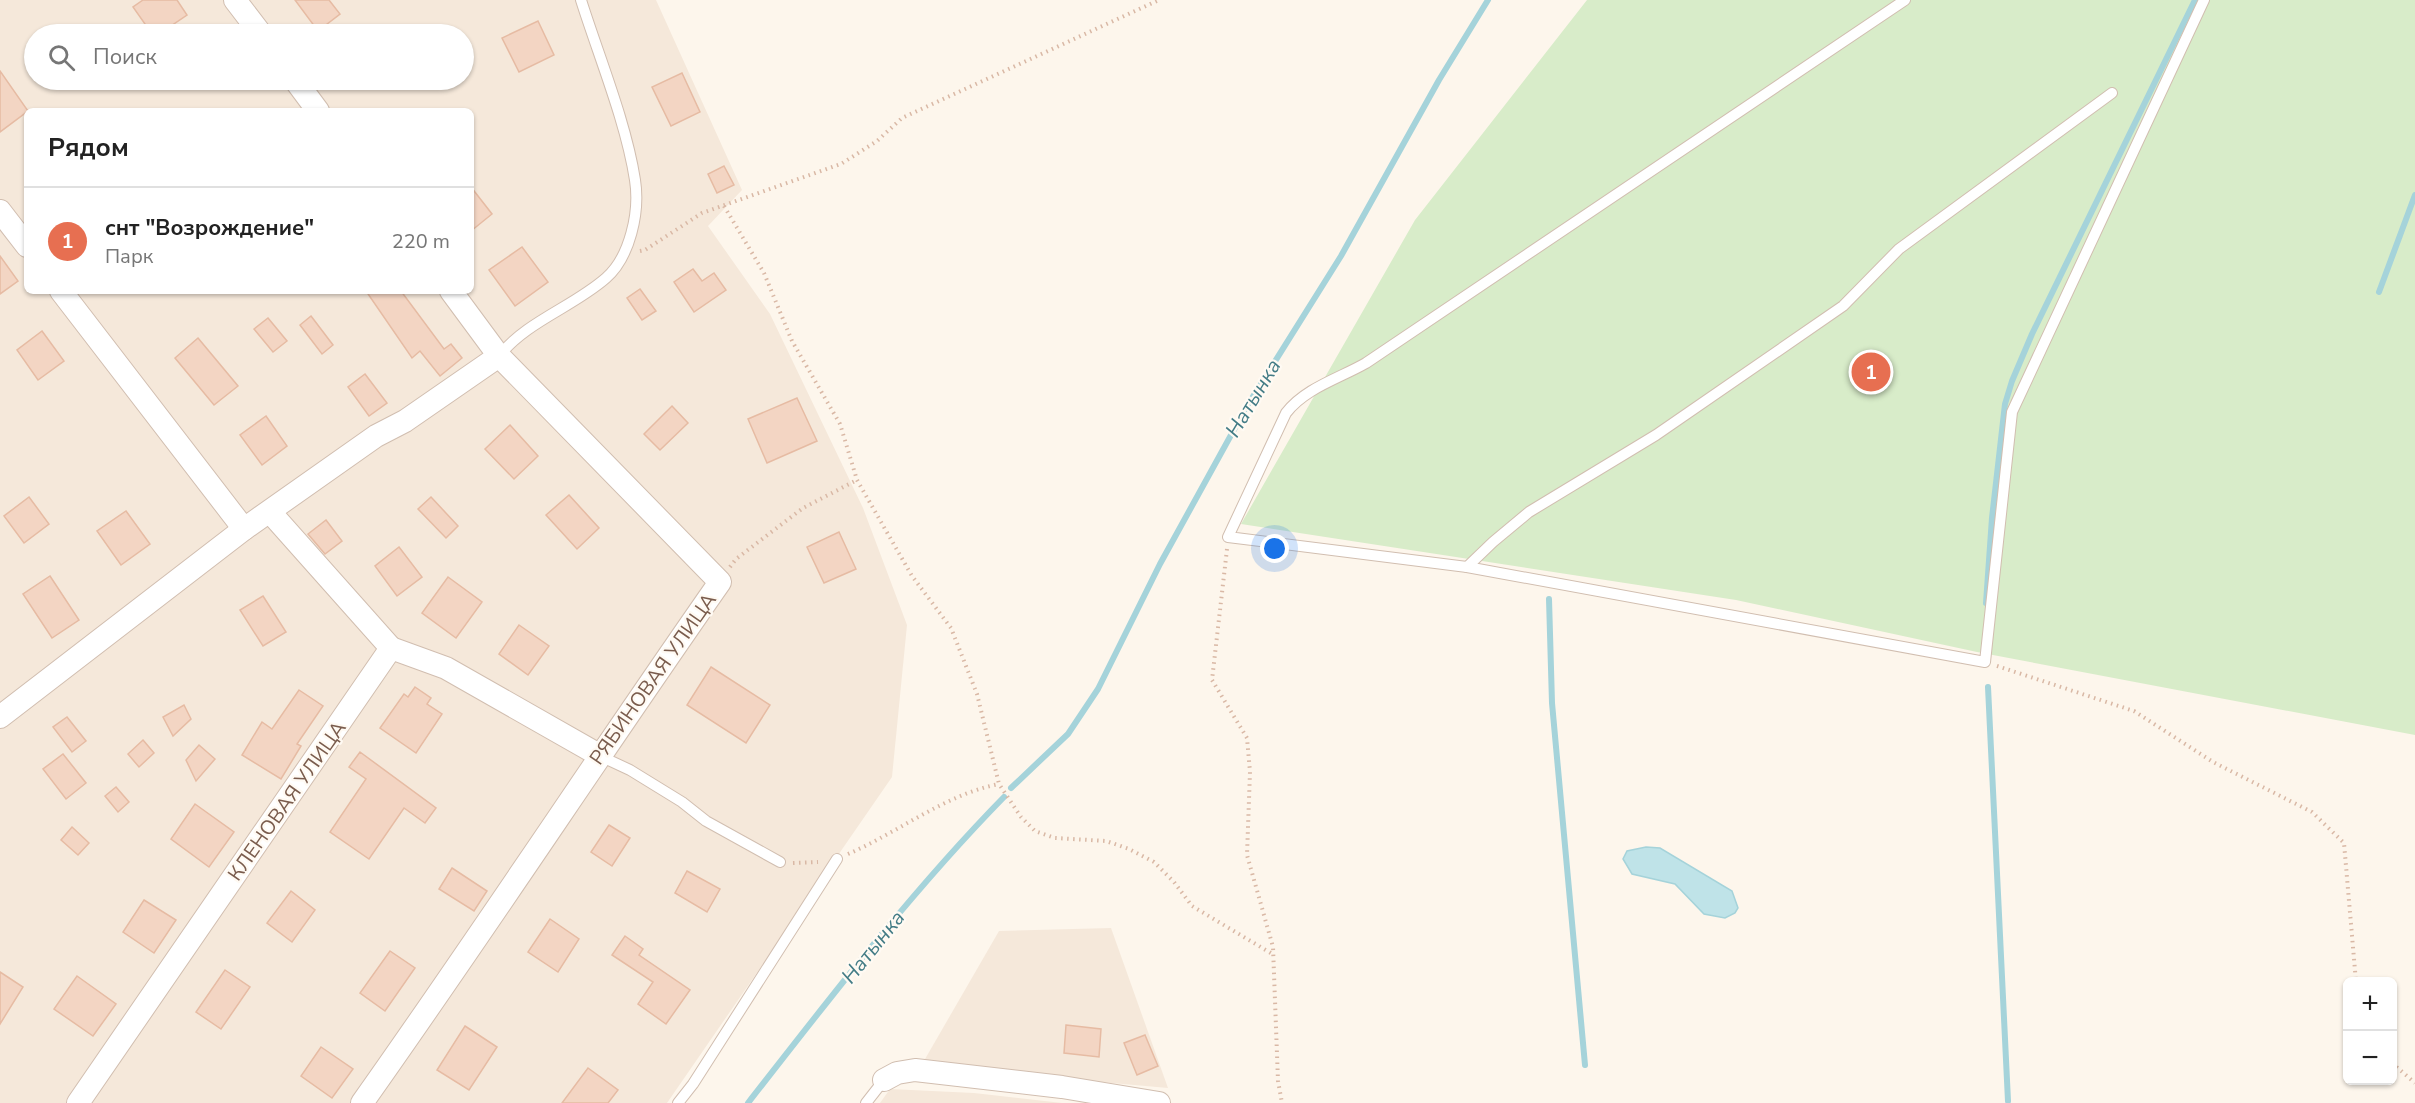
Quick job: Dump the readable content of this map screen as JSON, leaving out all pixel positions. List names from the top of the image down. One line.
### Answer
{"streets":{"street":["РЯБИНОВАЯ УЛИЦА","КЛЕНОВАЯ УЛИЦА"]},"water":["Натынка"],"page":{"search":"Поиск","heading":"Рядом","list":[{"mark":"1","name":"снт \"Возрождение\"","note":"Парк","value":"220 m"}],"pins":"1","map_buttons":["+","−"]}}
